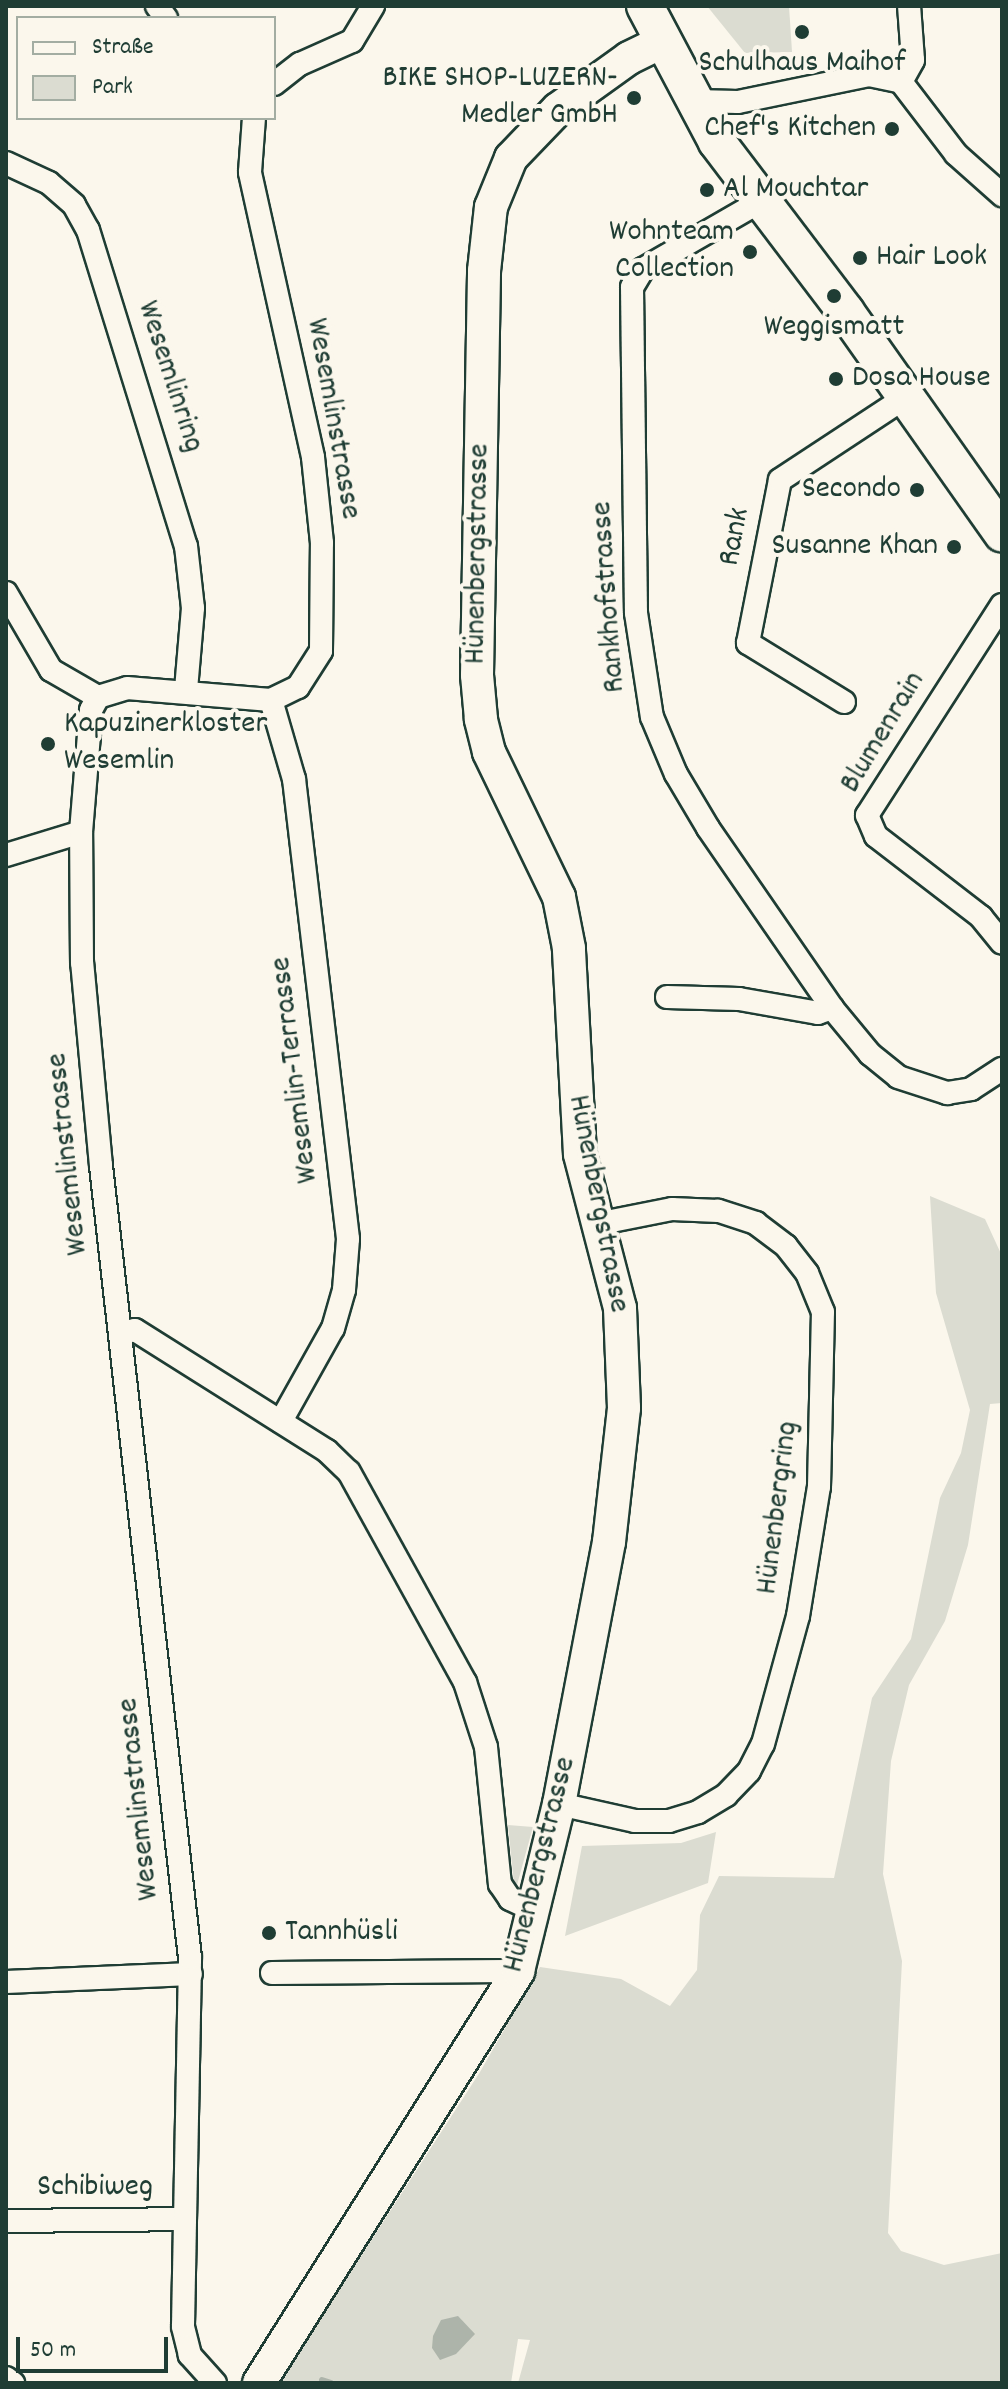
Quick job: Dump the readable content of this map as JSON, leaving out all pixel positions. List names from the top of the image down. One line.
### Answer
{"streets":{"street":["Wesemlinring","Wesemlinstrasse","Rank","Hünenbergstrasse","Rankhofstrasse","Blumenrain","Wesemlin-Terrasse","Hünenbergring","Schibiweg"]},"crossings":[["Wesemlinstrasse","Wesemlin-Terrasse"],["Wesemlinstrasse","Schibiweg"],["Hünenbergstrasse","Hünenbergring"]],"places":["Schulhaus Maihof","BIKE SHOP-LUZERN- Medler GmbH","Chef's Kitchen","Al Mouchtar","Wohnteam Collection","Hair Look","Weggismatt","Dosa House","Secondo","Susanne Khan","Kapuzinerkloster Wesemlin","Tannhüsli"],"legend":["Straße","Park"],"scale_bar":"50 m"}
